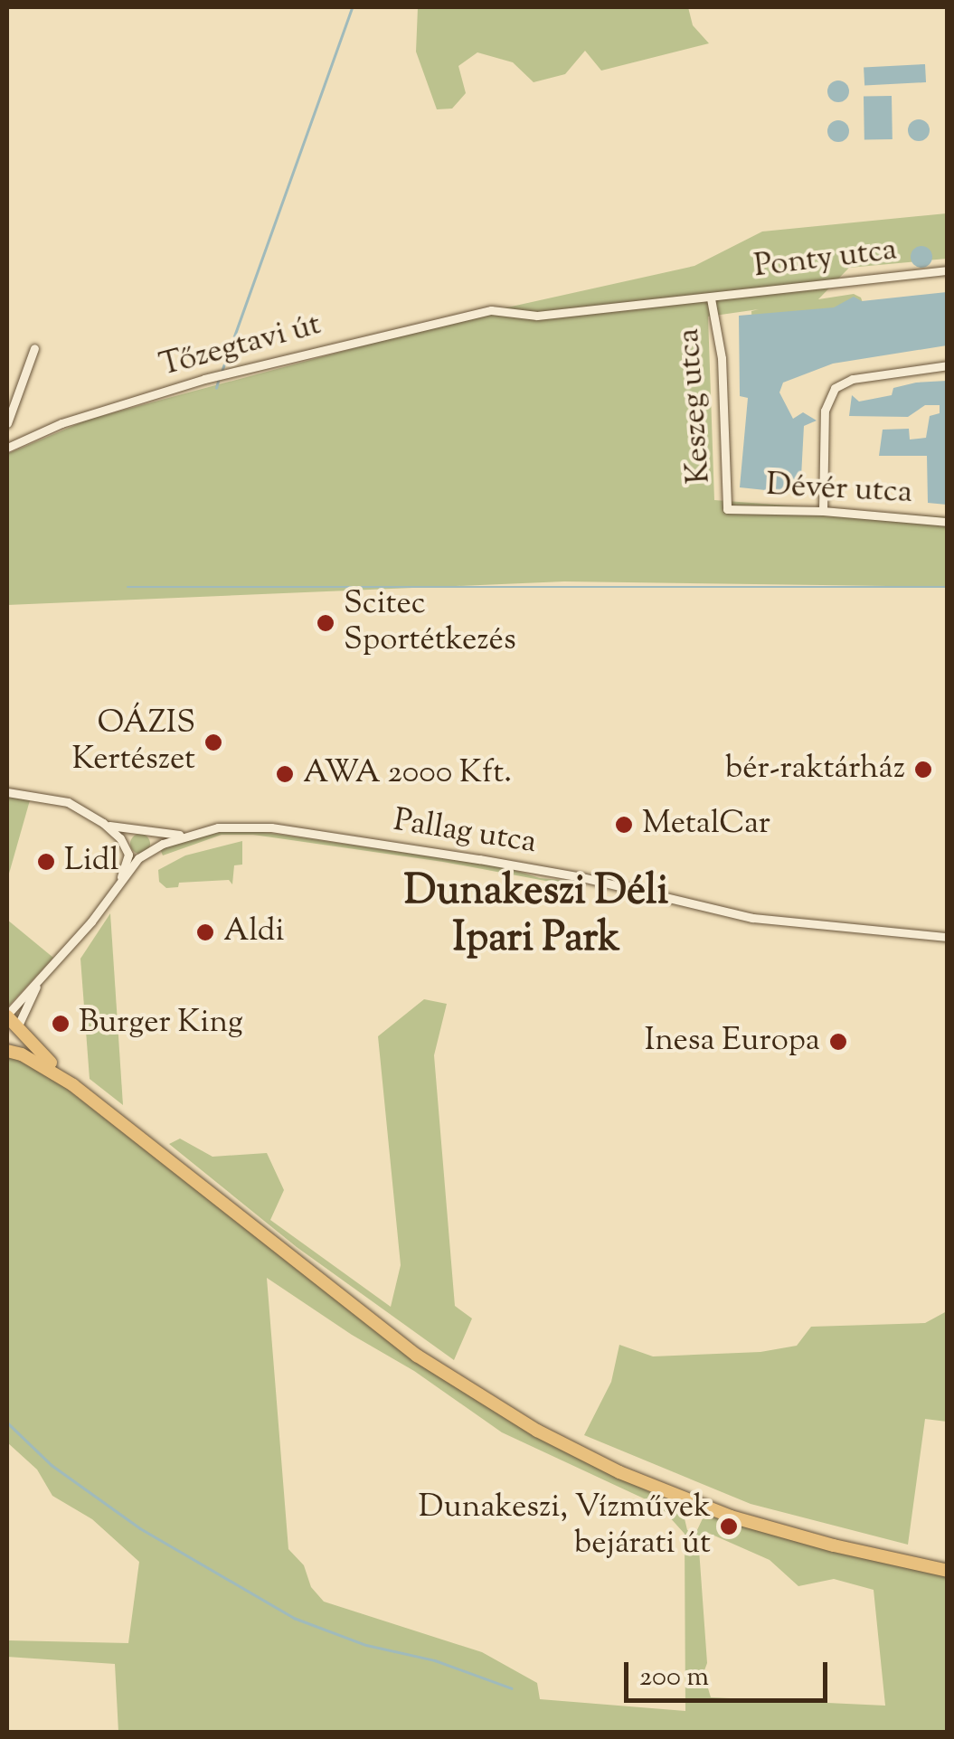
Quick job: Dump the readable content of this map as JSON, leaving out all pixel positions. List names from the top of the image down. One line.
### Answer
{"streets":{"street":["Ponty utca","Tőzegtavi út","Keszeg utca","Dévér utca","Pallag utca"]},"crossings":[["Ponty utca","Tőzegtavi út"],["Ponty utca","Keszeg utca"],["Keszeg utca","Dévér utca"]],"districts":["Dunakeszi Déli Ipari Park"],"places":["Scitec Sportétkezés","OÁZIS Kertészet","bér-raktárház","AWA 2000 Kft.","MetalCar","Lidl","Aldi","Burger King","Inesa Europa","Dunakeszi, Vízművek bejárati út"],"scale_bar":"200 m"}
